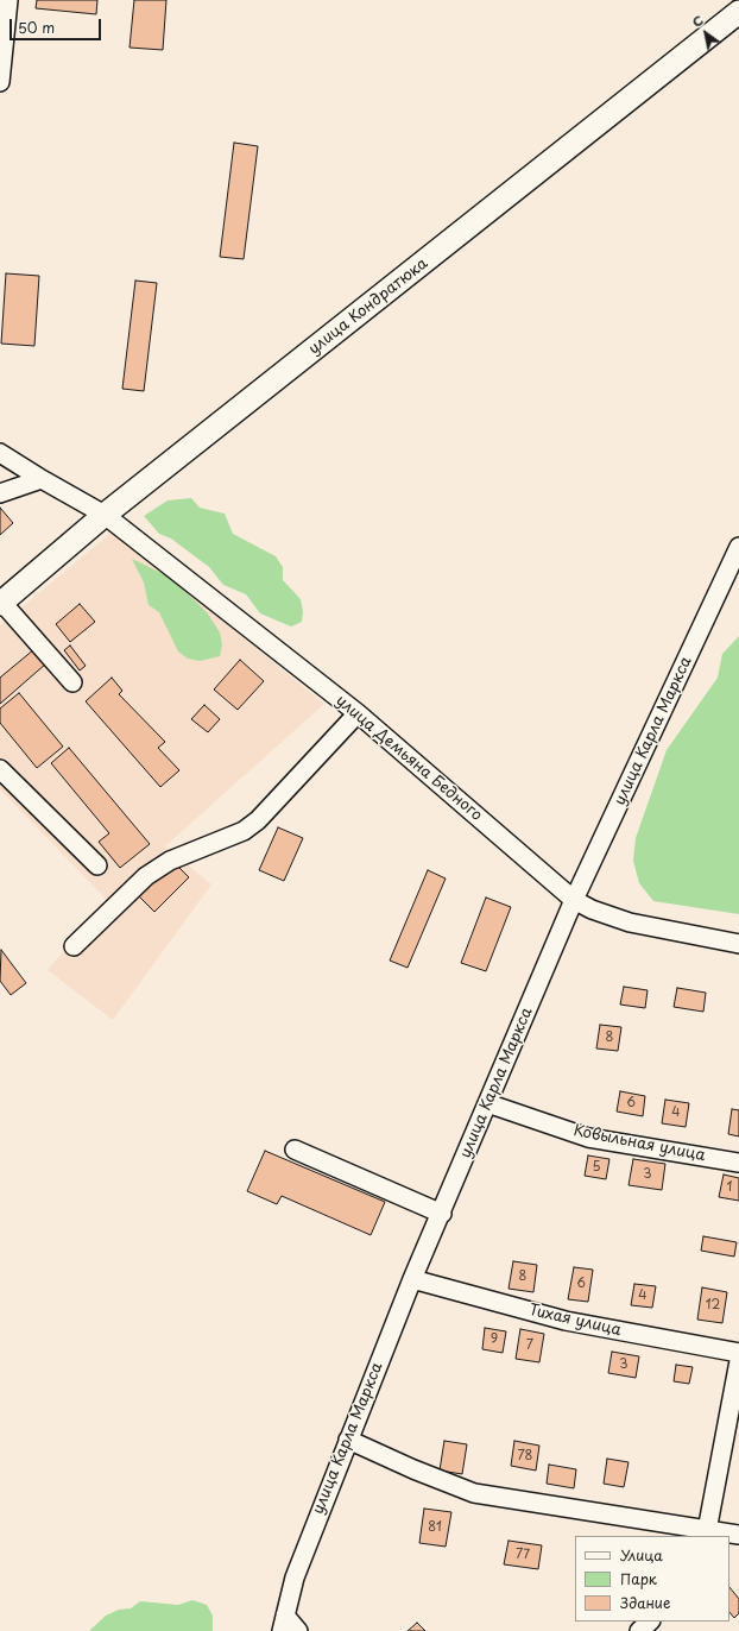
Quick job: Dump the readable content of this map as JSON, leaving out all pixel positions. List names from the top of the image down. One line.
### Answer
{"streets":{"main road":["улица Кондратюка"],"street":["улица Карла Маркса","улица Демьяна Бедного","Ковыльная улица","Тихая улица"]},"crossings":[["улица Кондратюка","улица Демьяна Бедного"],["улица Карла Маркса","улица Демьяна Бедного"],["улица Карла Маркса","Ковыльная улица"],["улица Карла Маркса","Тихая улица"]],"house_numbers":["8","6","4","5","3","1","8","6","4","12","9","7","3","78","81","77"],"legend":["Улица","Парк","Здание"],"scale_bar":"50 m","north":"top left"}
